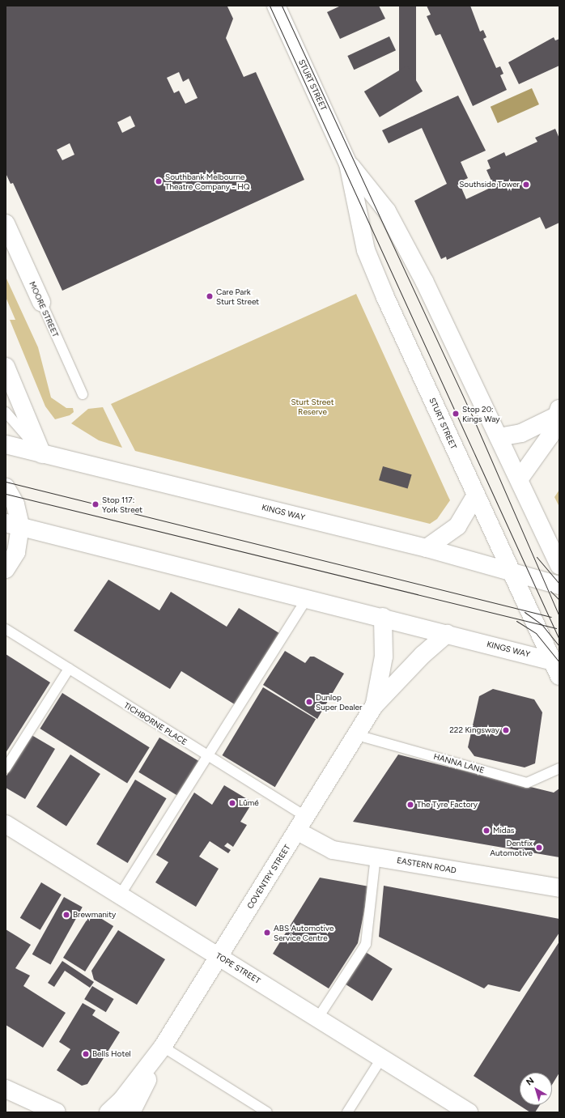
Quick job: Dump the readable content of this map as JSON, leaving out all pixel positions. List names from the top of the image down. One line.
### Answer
{"streets":{"main road":["STURT STREET","MOORE STREET","KINGS WAY","EASTERN ROAD","COVENTRY STREET","TOPE STREET"],"lane":["TICHBORNE PLACE","HANNA LANE"]},"crossings":[["STURT STREET","KINGS WAY"],["KINGS WAY","COVENTRY STREET"],["TICHBORNE PLACE","EASTERN ROAD"],["TICHBORNE PLACE","COVENTRY STREET"],["HANNA LANE","COVENTRY STREET"],["EASTERN ROAD","COVENTRY STREET"],["COVENTRY STREET","TOPE STREET"]],"parks":["Sturt Street Reserve"],"places":["Southbank Melbourne Theatre Company - HQ","Southside Tower","Care Park Sturt Street","Stop 20: Kings Way","Stop 117: York Street","Dunlop Super Dealer","222 Kingsway","Lûmé","The Tyre Factory","Midas","Dentfix Automotive","Brewmanity","ABS Automotive Service Centre","Bells Hotel"],"north":"top left"}
